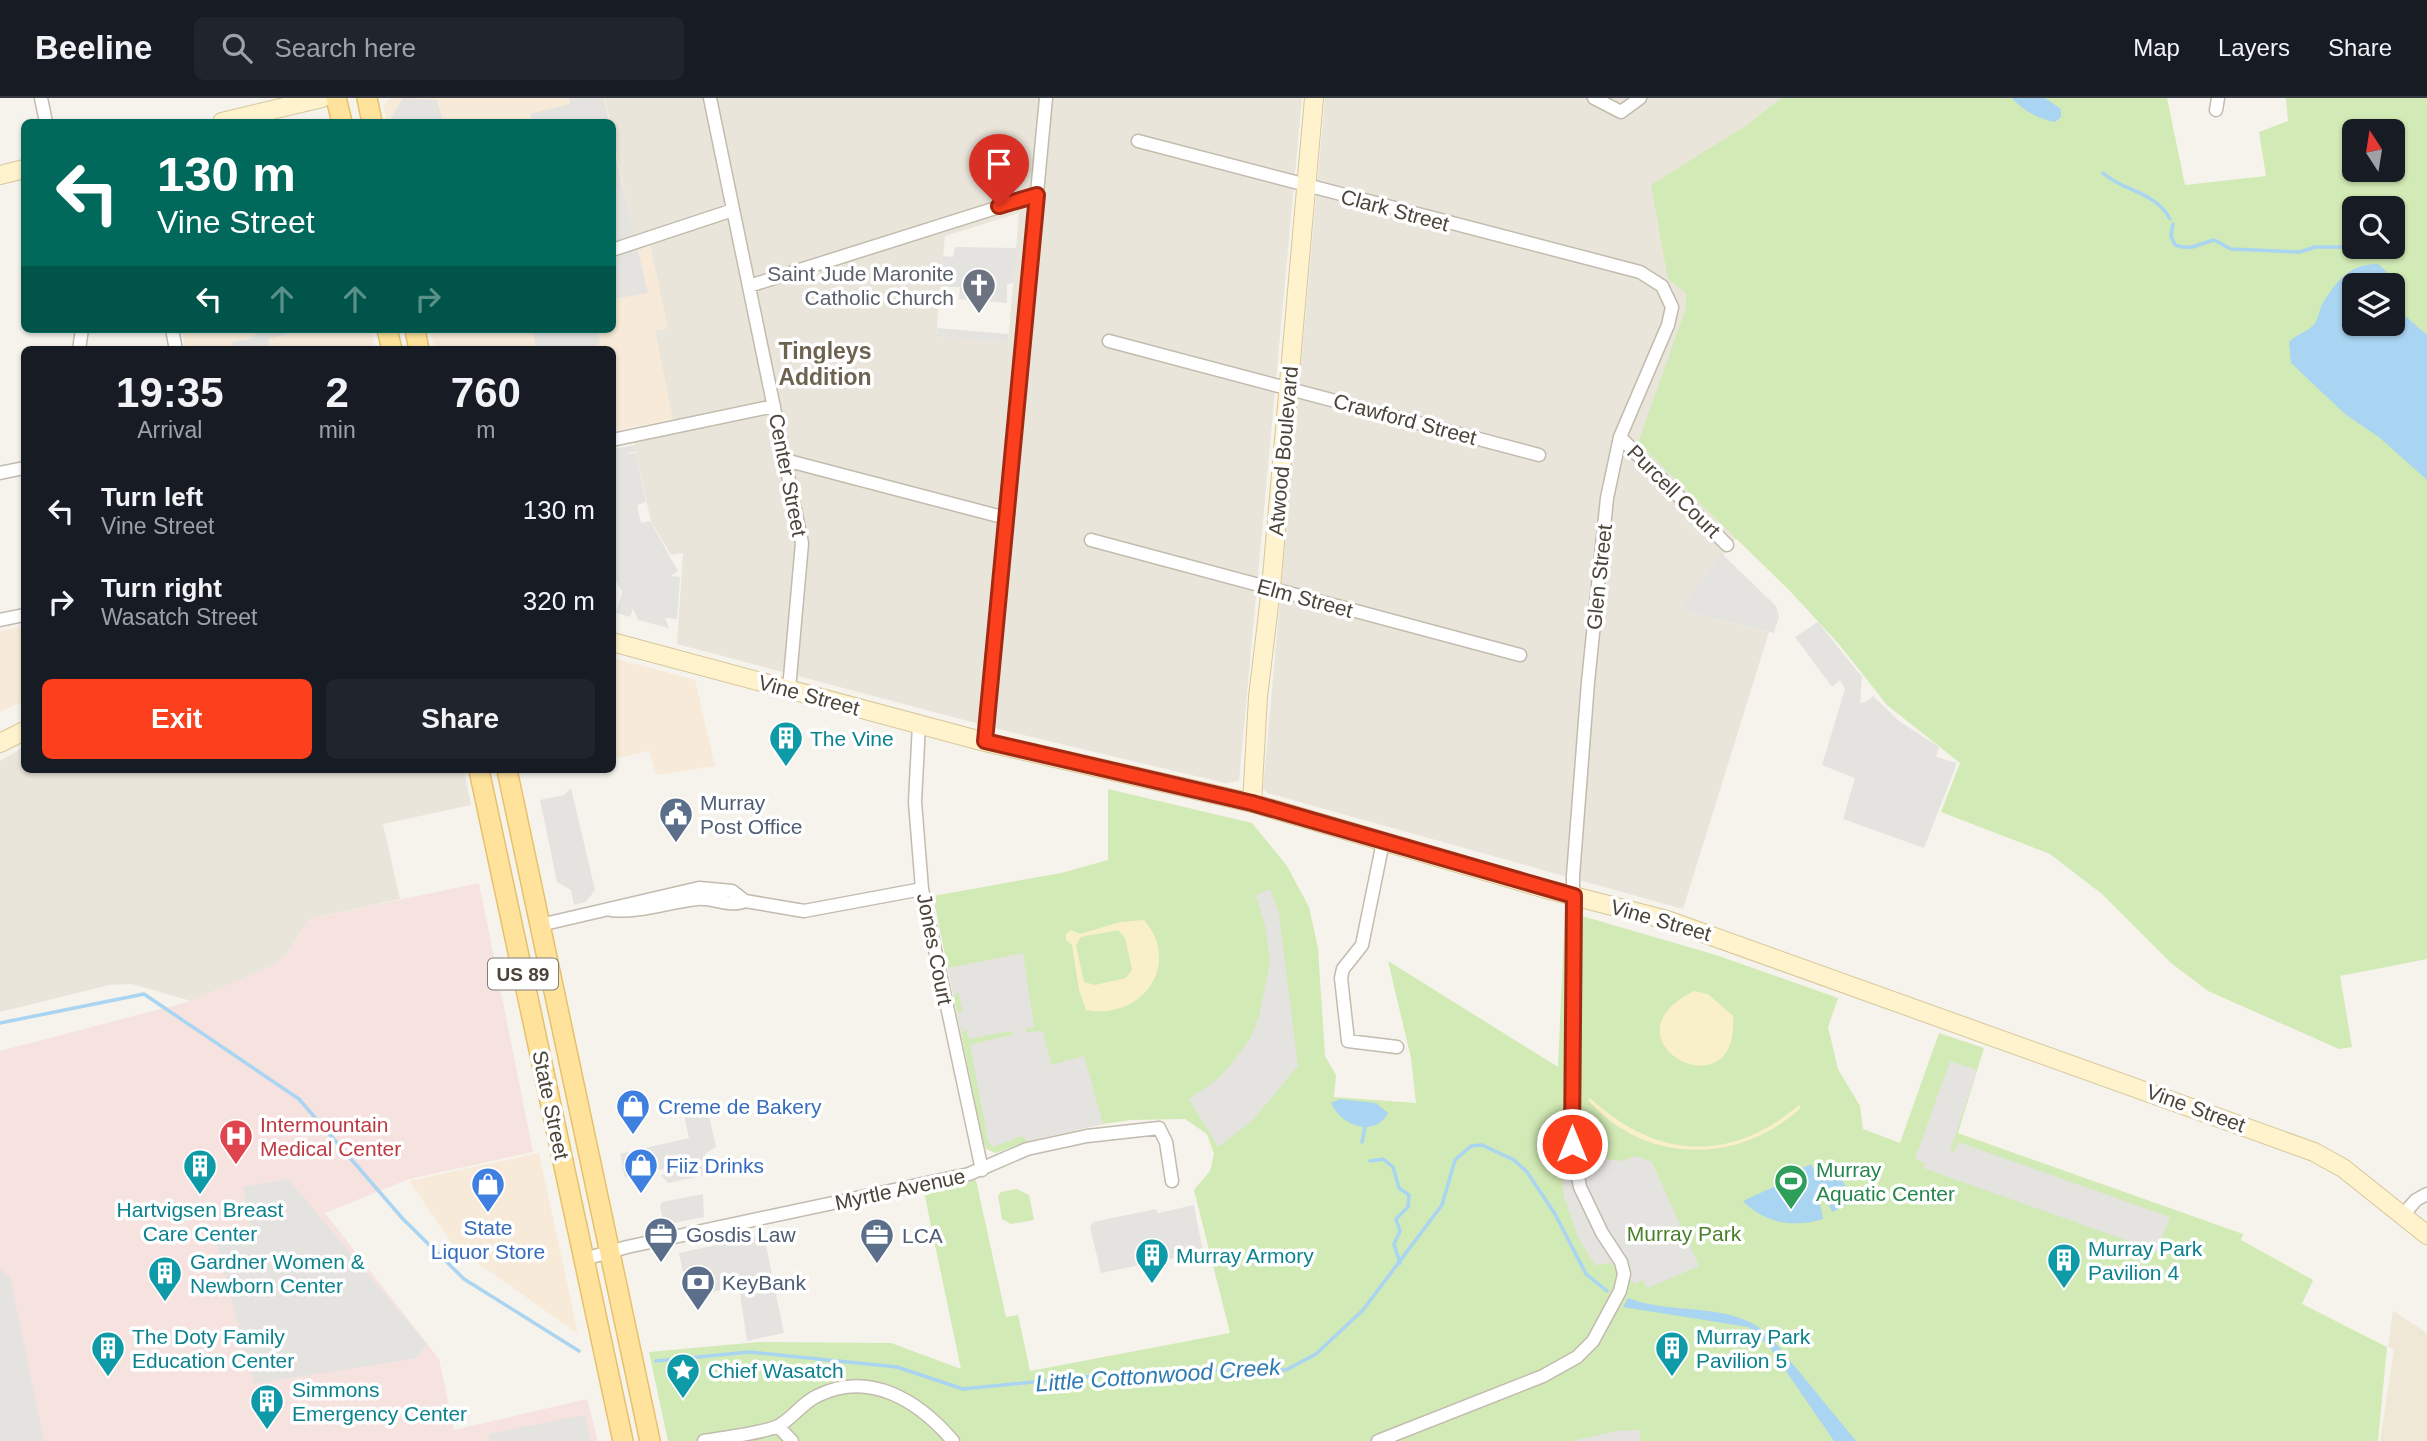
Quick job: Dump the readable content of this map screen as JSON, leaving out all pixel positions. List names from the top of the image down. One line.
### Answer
{"streets":{"main road":["US 89","State Street"],"street":["Clark Street","Crawford Street","Atwood Boulevard","Center Street","Purcell Court","Glen Street","Elm Street","Vine Street","Jones Court","Myrtle Avenue"]},"crossings":[["Clark Street","Atwood Boulevard"],["Clark Street","Glen Street"],["Crawford Street","Atwood Boulevard"],["Atwood Boulevard","Elm Street"],["Atwood Boulevard","Vine Street"],["Center Street","Vine Street"],["Purcell Court","Glen Street"],["Glen Street","Vine Street"],["Vine Street","Jones Court"],["Jones Court","Myrtle Avenue"],["State Street","Myrtle Avenue"]],"districts":["Tingleys Addition"],"water":["Little Cottonwood Creek"],"parks":["Murray Park"],"places":{"church":["Saint Jude Maronite Catholic Church"],"building":["The Vine","Hartvigsen Breast Care Center","Murray Armory","Murray Park Pavilion 4","Gardner Women & Newborn Center","The Doty Family Education Center","Murray Park Pavilion 5","Simmons Emergency Center"],"public building":["Murray Post Office"],"shop":["Creme de Bakery","Fiiz Drinks","State Liquor Store"],"hospital":["Intermountain Medical Center"],"sports":["Murray Aquatic Center"],"office":["Gosdis Law","LCA"],"bank":["KeyBank"],"place":["Chief Wasatch"]},"north":"top","page":{"header":"Beeline","search":"Search here","nav":["Map","Layers","Share"],"turn":["130 m","Vine Street"],"eta":["19:35","Arrival","2","min","760","m"],"list":[{"name":"Turn left","note":"Vine Street","value":"130 m"},{"name":"Turn right","note":"Wasatch Street","value":"320 m"}],"buttons":["Exit","Share"]}}
